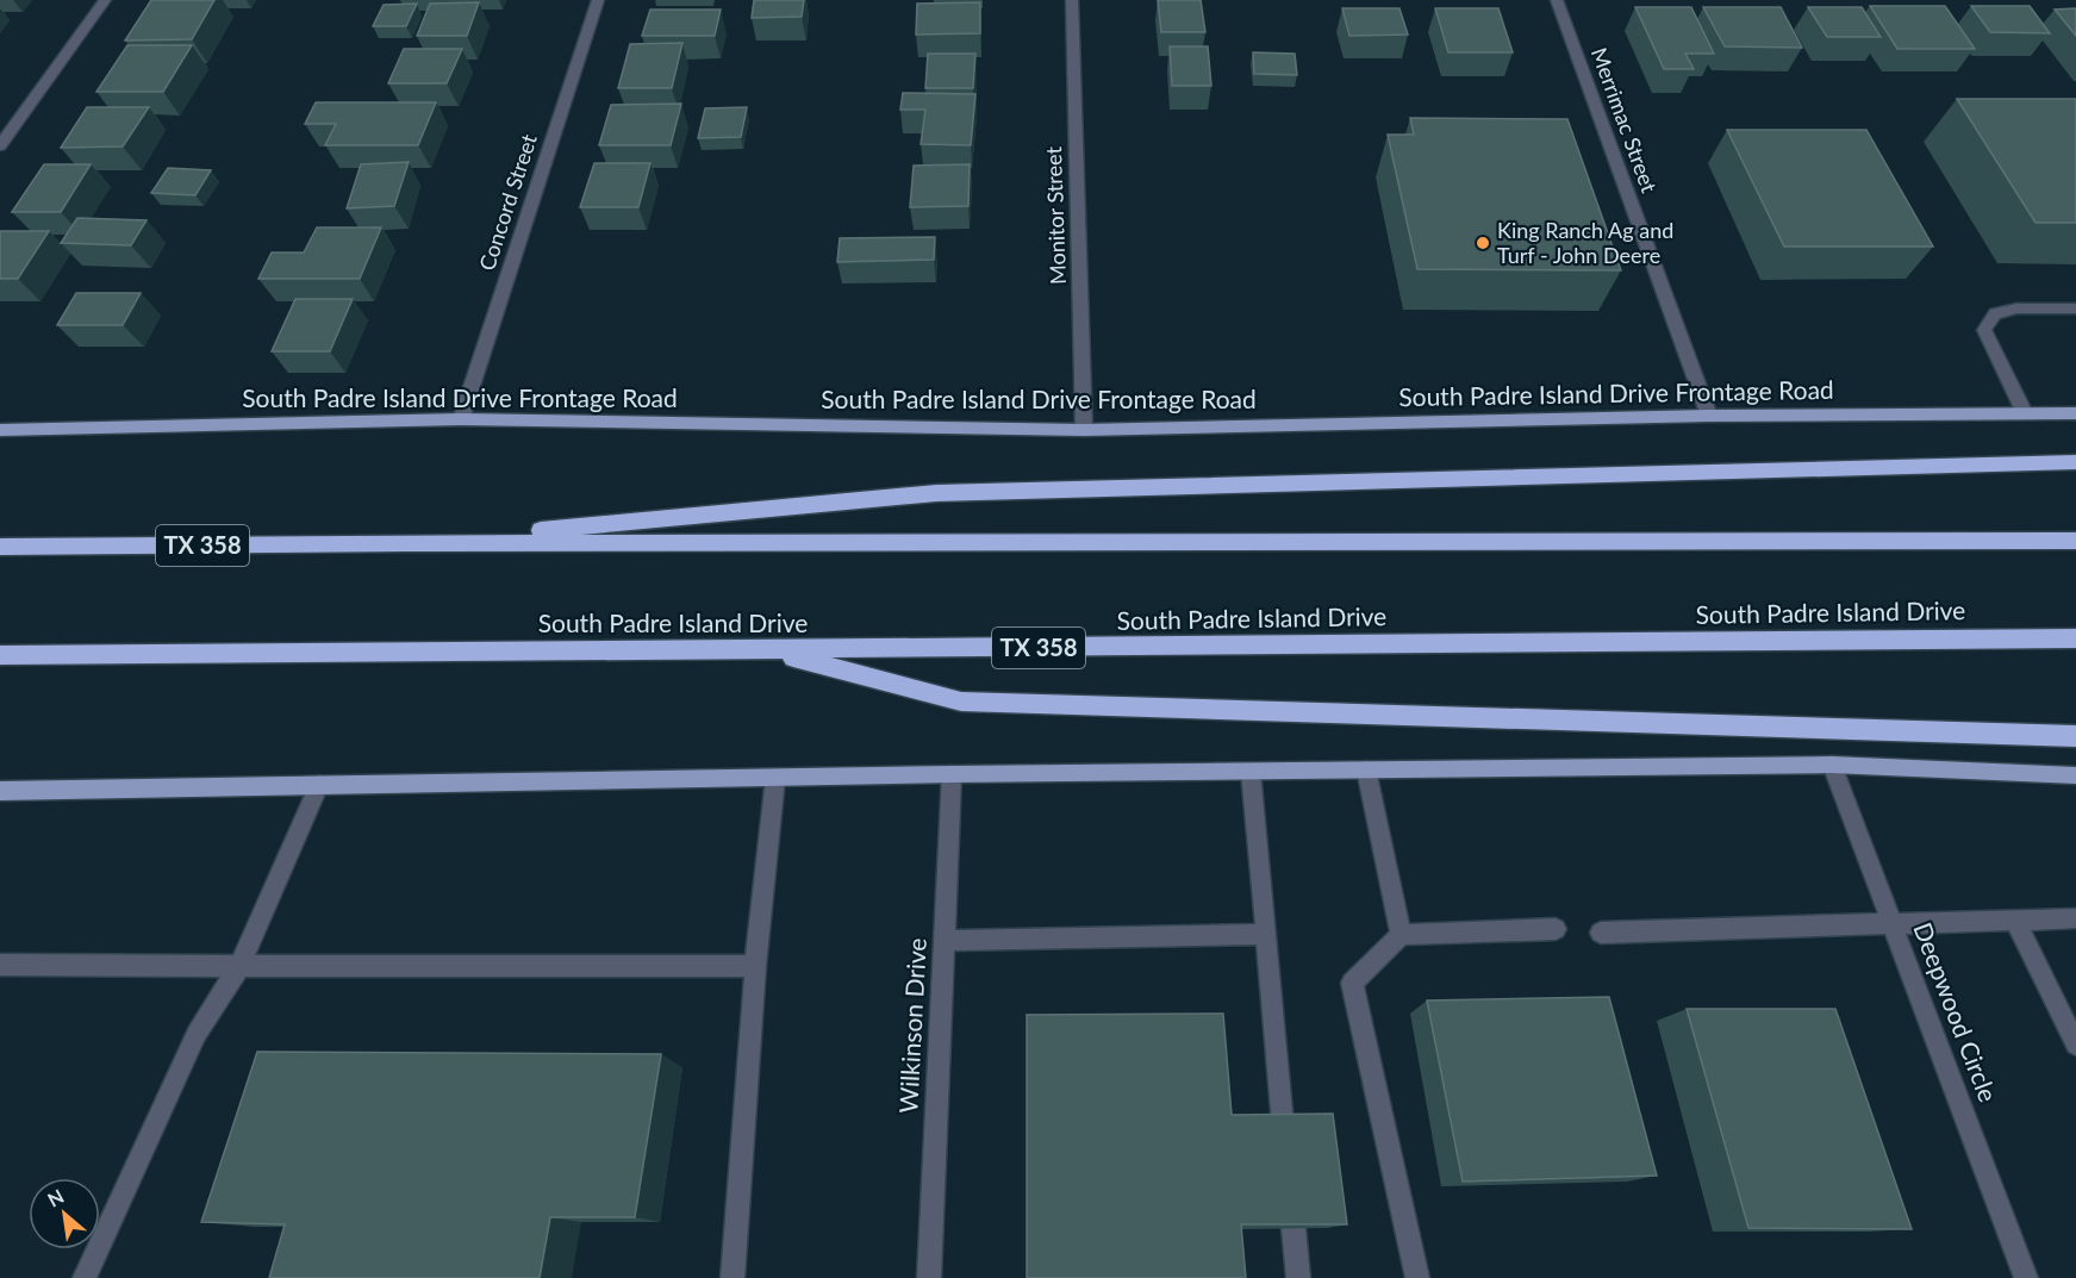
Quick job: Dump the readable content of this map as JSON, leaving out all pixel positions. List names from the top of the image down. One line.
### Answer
{"streets":{"highway":["TX 358","South Padre Island Drive"],"main road":["South Padre Island Drive Frontage Road"],"street":["Merrimac Street","Concord Street","Monitor Street","Deepwood Circle","Wilkinson Drive"]},"crossings":[["Merrimac Street","South Padre Island Drive Frontage Road"],["Concord Street","South Padre Island Drive Frontage Road"],["Monitor Street","South Padre Island Drive Frontage Road"]],"places":["King Ranch Ag and Turf - John Deere"],"north":"top left"}
